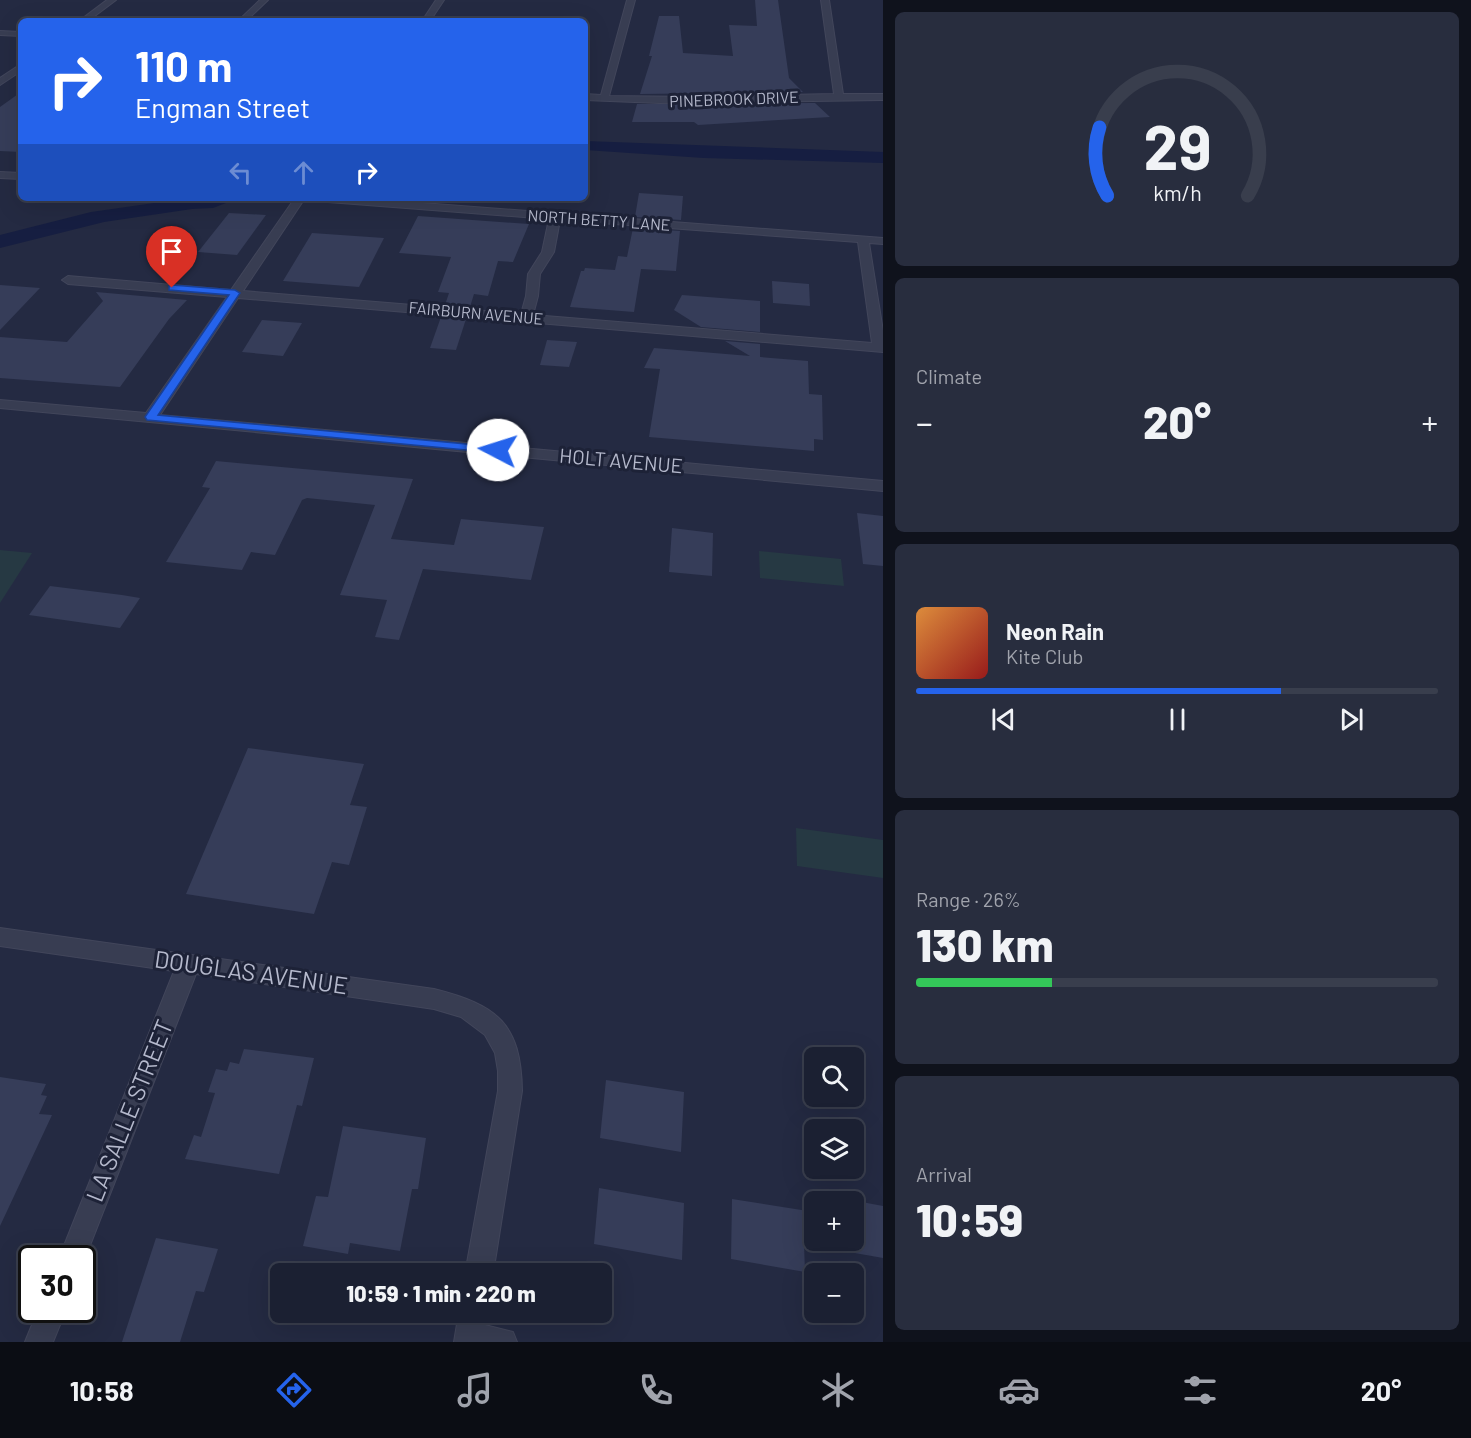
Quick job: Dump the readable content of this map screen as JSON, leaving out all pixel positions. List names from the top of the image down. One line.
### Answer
{"streets":{"street":["PINEBROOK DRIVE","NORTH BETTY LANE","FAIRBURN AVENUE","HOLT AVENUE","DOUGLAS AVENUE","LA SALLE STREET"]},"crossings":[["DOUGLAS AVENUE","LA SALLE STREET"]],"page":{"turn":["110 m","Engman Street"],"tile":["Climate",["Range · 26%","130 km"],["Arrival","10:59"]],"heat":["−","20°","+"],"song":["Neon Rain","Kite Club"],"map_buttons":["+","−"],"limit":"30","trip":"10:59 · 1 min · 220 m","tabs":["10:58","20°"],"gauge":["29","km/h"]}}
